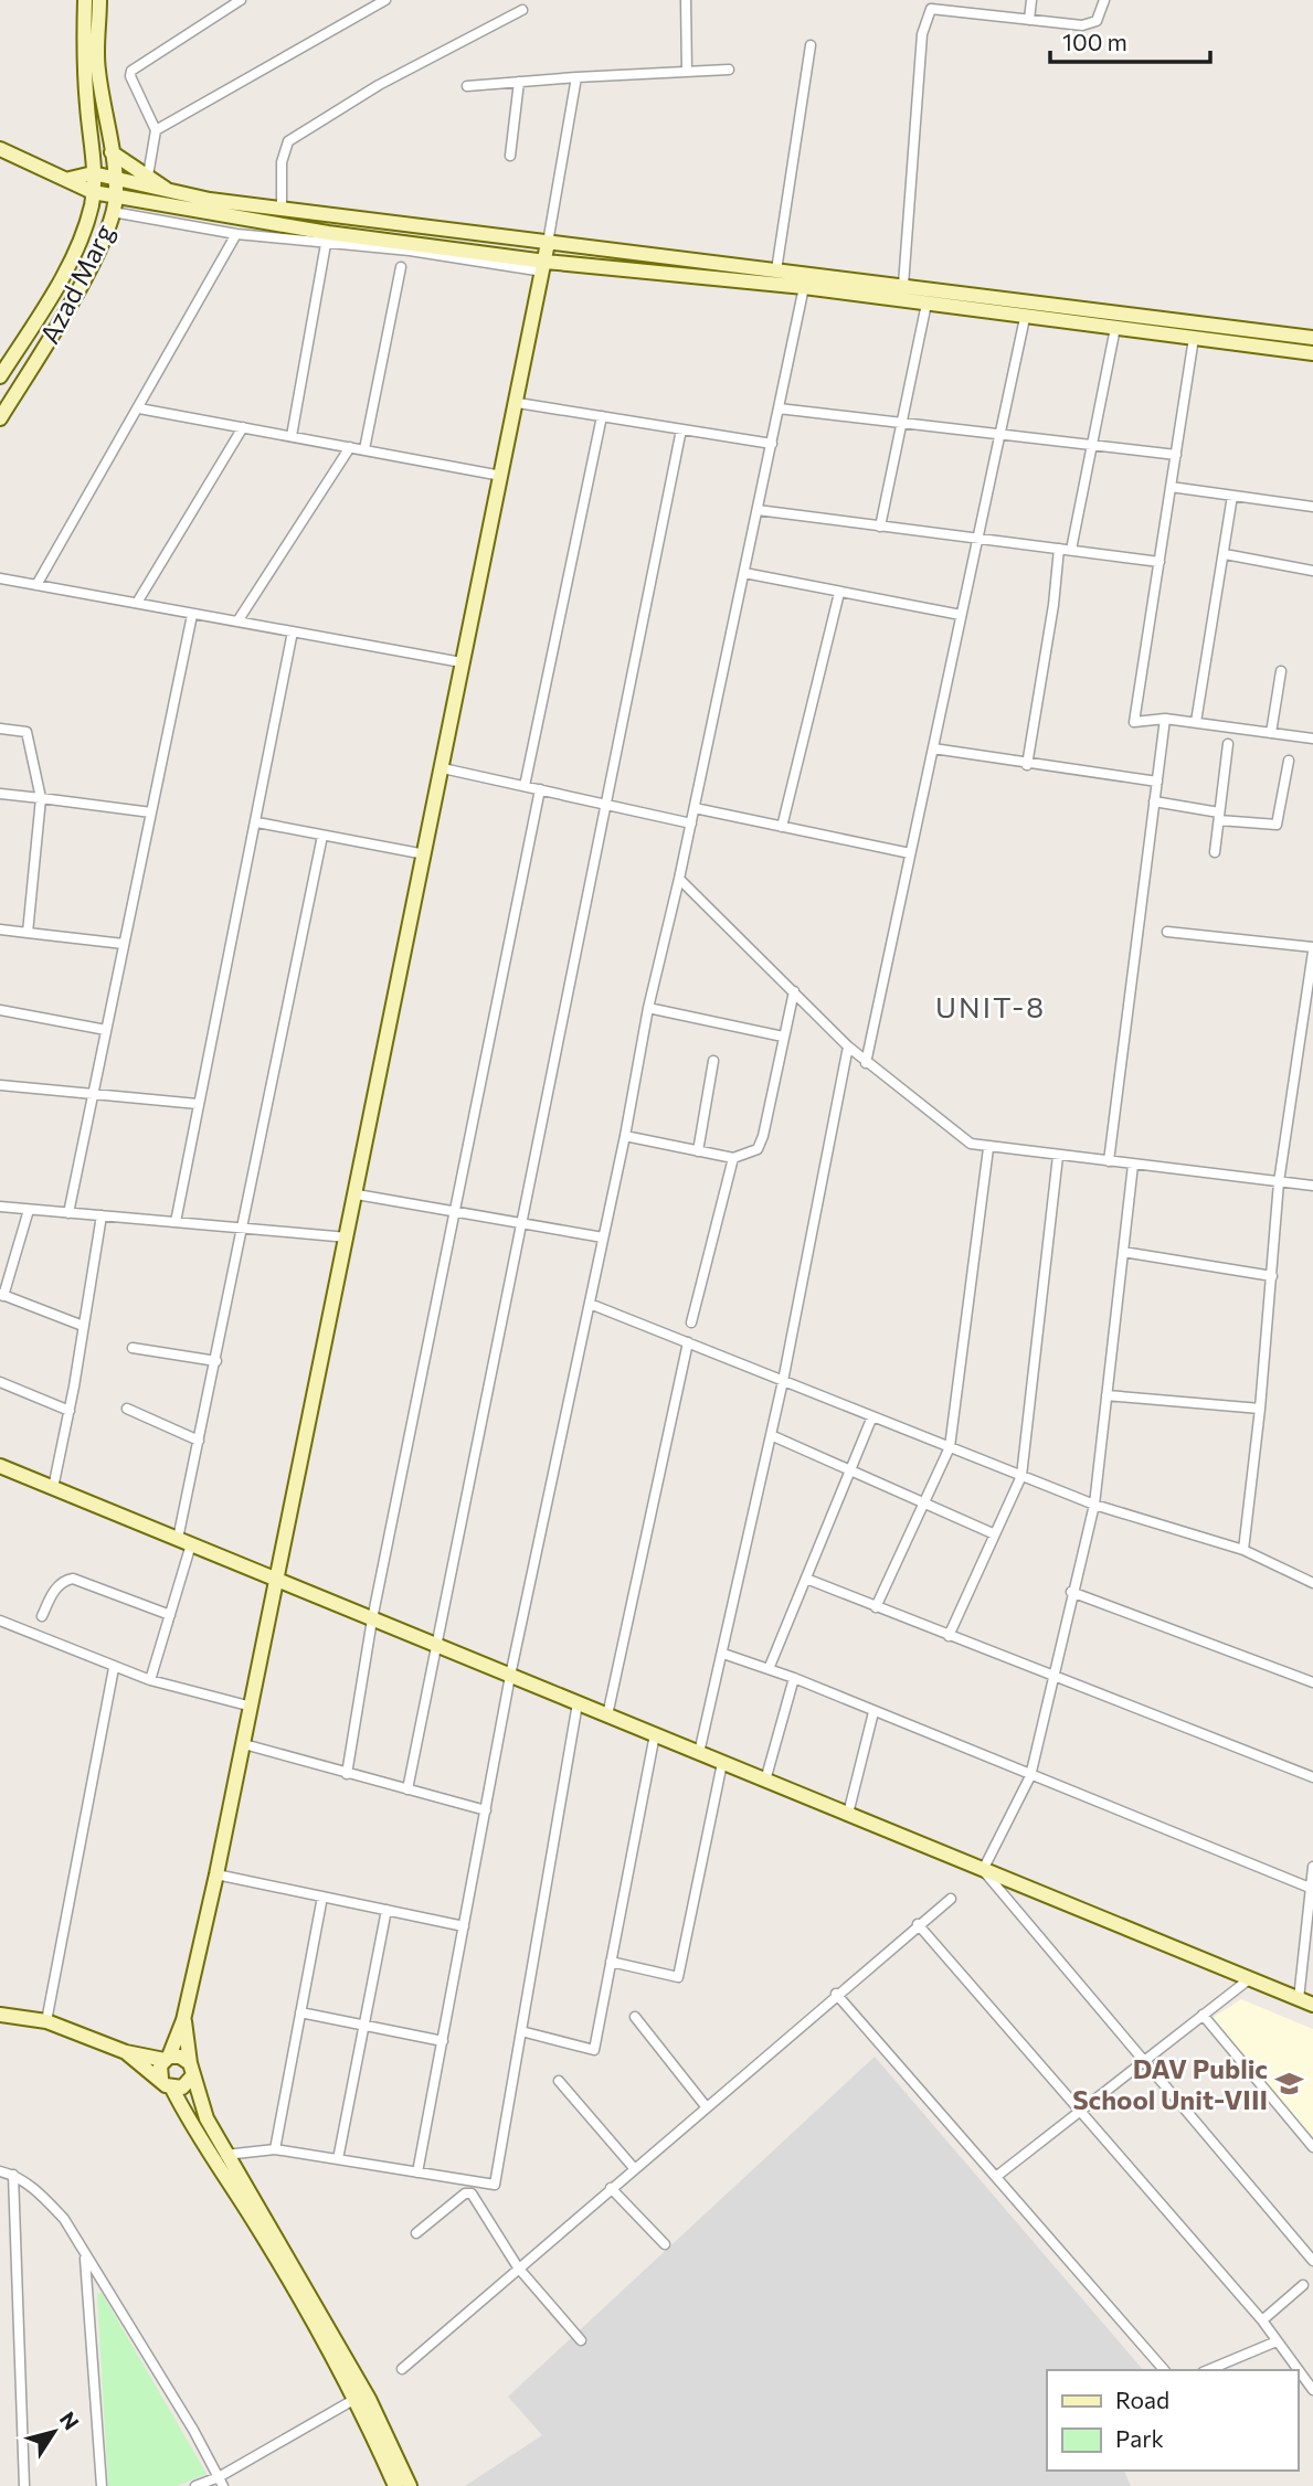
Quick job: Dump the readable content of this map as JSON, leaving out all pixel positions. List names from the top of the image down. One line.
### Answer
{"streets":{"street":["Azad Marg"]},"districts":["UNIT-8"],"places":{"school or university":["DAV Public School Unit-VIII"]},"legend":["Road","Park"],"scale_bar":"100 m","north":"top right"}
